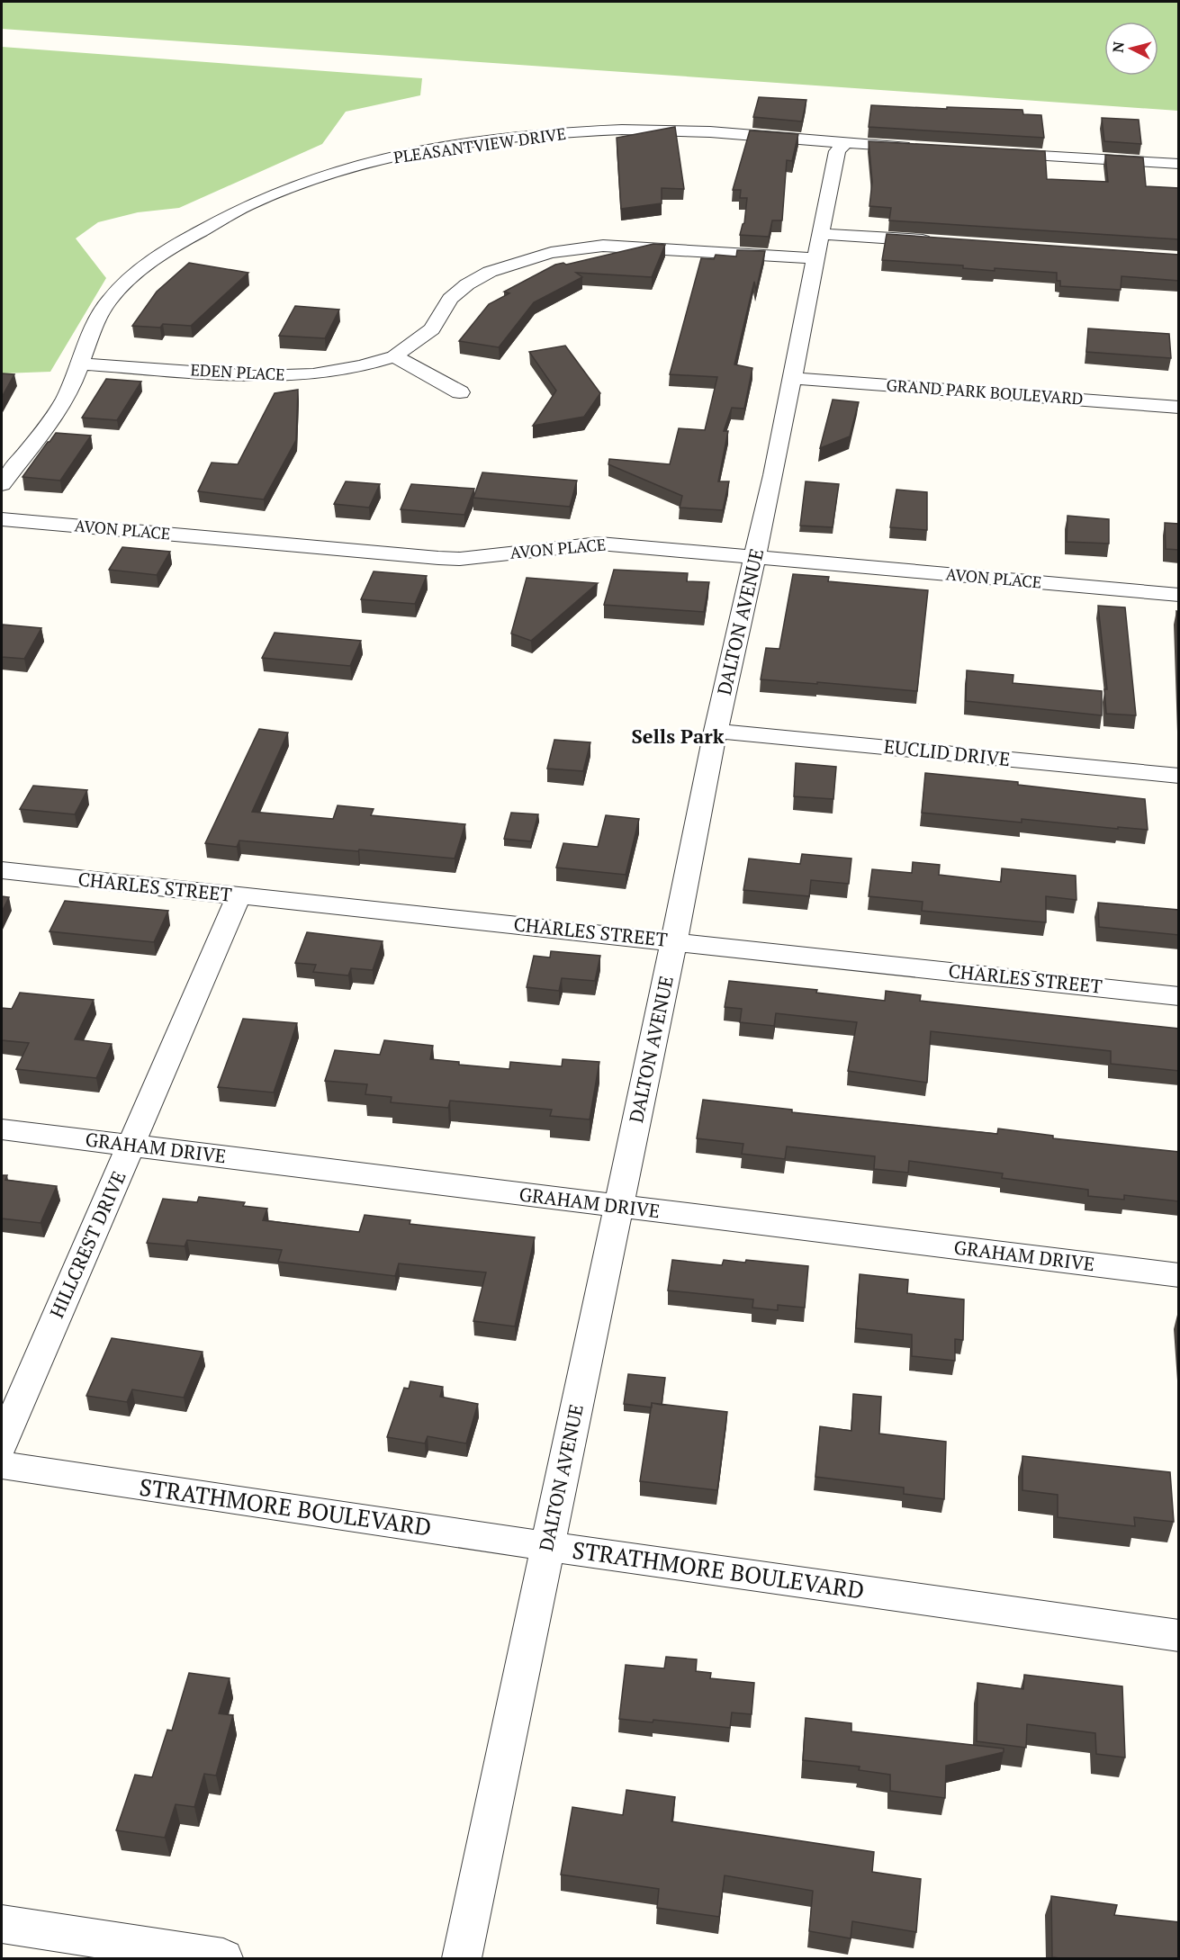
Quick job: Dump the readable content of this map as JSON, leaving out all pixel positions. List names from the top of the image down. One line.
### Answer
{"streets":{"street":["PLEASANTVIEW DRIVE","EDEN PLACE","GRAND PARK BOULEVARD","AVON PLACE","DALTON AVENUE","EUCLID DRIVE","CHARLES STREET","GRAHAM DRIVE","HILLCREST DRIVE","STRATHMORE BOULEVARD"]},"crossings":[["PLEASANTVIEW DRIVE","EDEN PLACE"],["PLEASANTVIEW DRIVE","DALTON AVENUE"],["EDEN PLACE","DALTON AVENUE"],["GRAND PARK BOULEVARD","DALTON AVENUE"],["AVON PLACE","DALTON AVENUE"],["DALTON AVENUE","EUCLID DRIVE"],["DALTON AVENUE","CHARLES STREET"],["DALTON AVENUE","GRAHAM DRIVE"],["DALTON AVENUE","STRATHMORE BOULEVARD"],["CHARLES STREET","HILLCREST DRIVE"],["GRAHAM DRIVE","HILLCREST DRIVE"]],"districts":["Sells Park"],"north":"left"}
